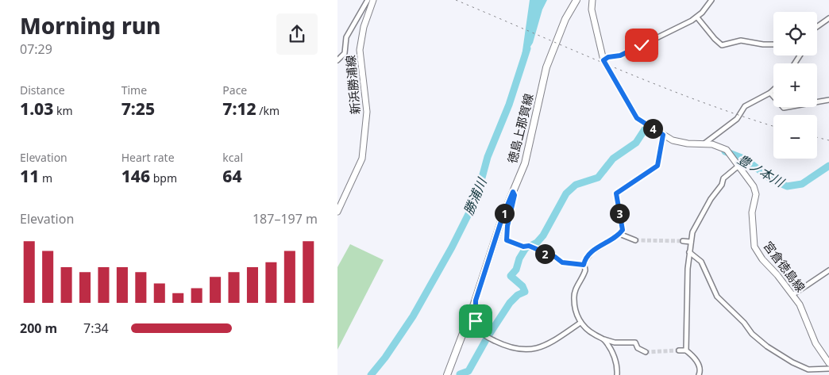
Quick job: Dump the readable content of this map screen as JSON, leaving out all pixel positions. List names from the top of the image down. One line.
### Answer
{"streets":{"main road":["新浜勝浦線","徳島上那賀線","宮倉徳島線"]},"water":["豊ノ本川","勝浦川"],"page":{"heading":["Morning run","07:29"],"map_buttons":["+","−"],"stats":[["Distance","1.03 km"],["Time","7:25"],["Pace","7:12 /km"],["Elevation","11 m"],["Heart rate","146 bpm"],["kcal","64"]],"pins":["4","1","3","2"],"chart":["Elevation","187–197 m"],"list":[{"name":"200 m","note":"7:34"}]}}
